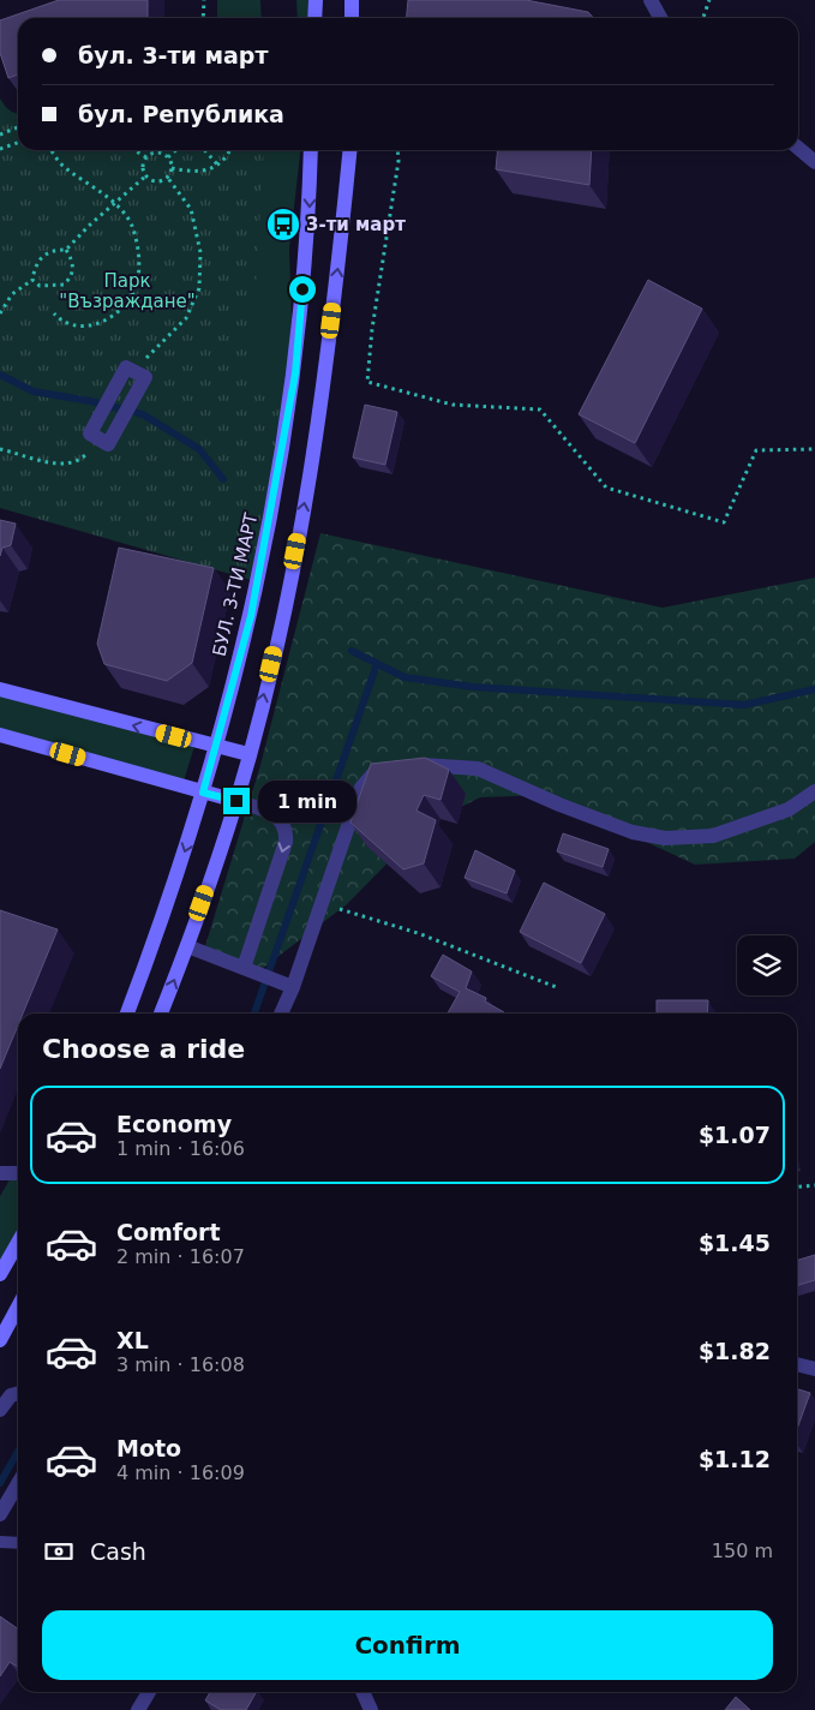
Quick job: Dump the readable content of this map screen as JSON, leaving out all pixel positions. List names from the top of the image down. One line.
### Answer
{"streets":{"street":["БУЛ. 3-ТИ МАРТ"]},"parks":["Парк \"Възраждане\""],"places":{"bus stop":["3-ти март"]},"page":{"banner":["бул. 3-ти март","бул. Република"],"bubble":"1 min","heading":"Choose a ride","list":[{"name":"Economy","note":"1 min · 16:06","value":"$1.07"},{"name":"Comfort","note":"2 min · 16:07","value":"$1.45"},{"name":"XL","note":"3 min · 16:08","value":"$1.82"},{"name":"Moto","note":"4 min · 16:09","value":"$1.12"}],"pay":["Cash","150 m"],"buttons":"Confirm"}}
